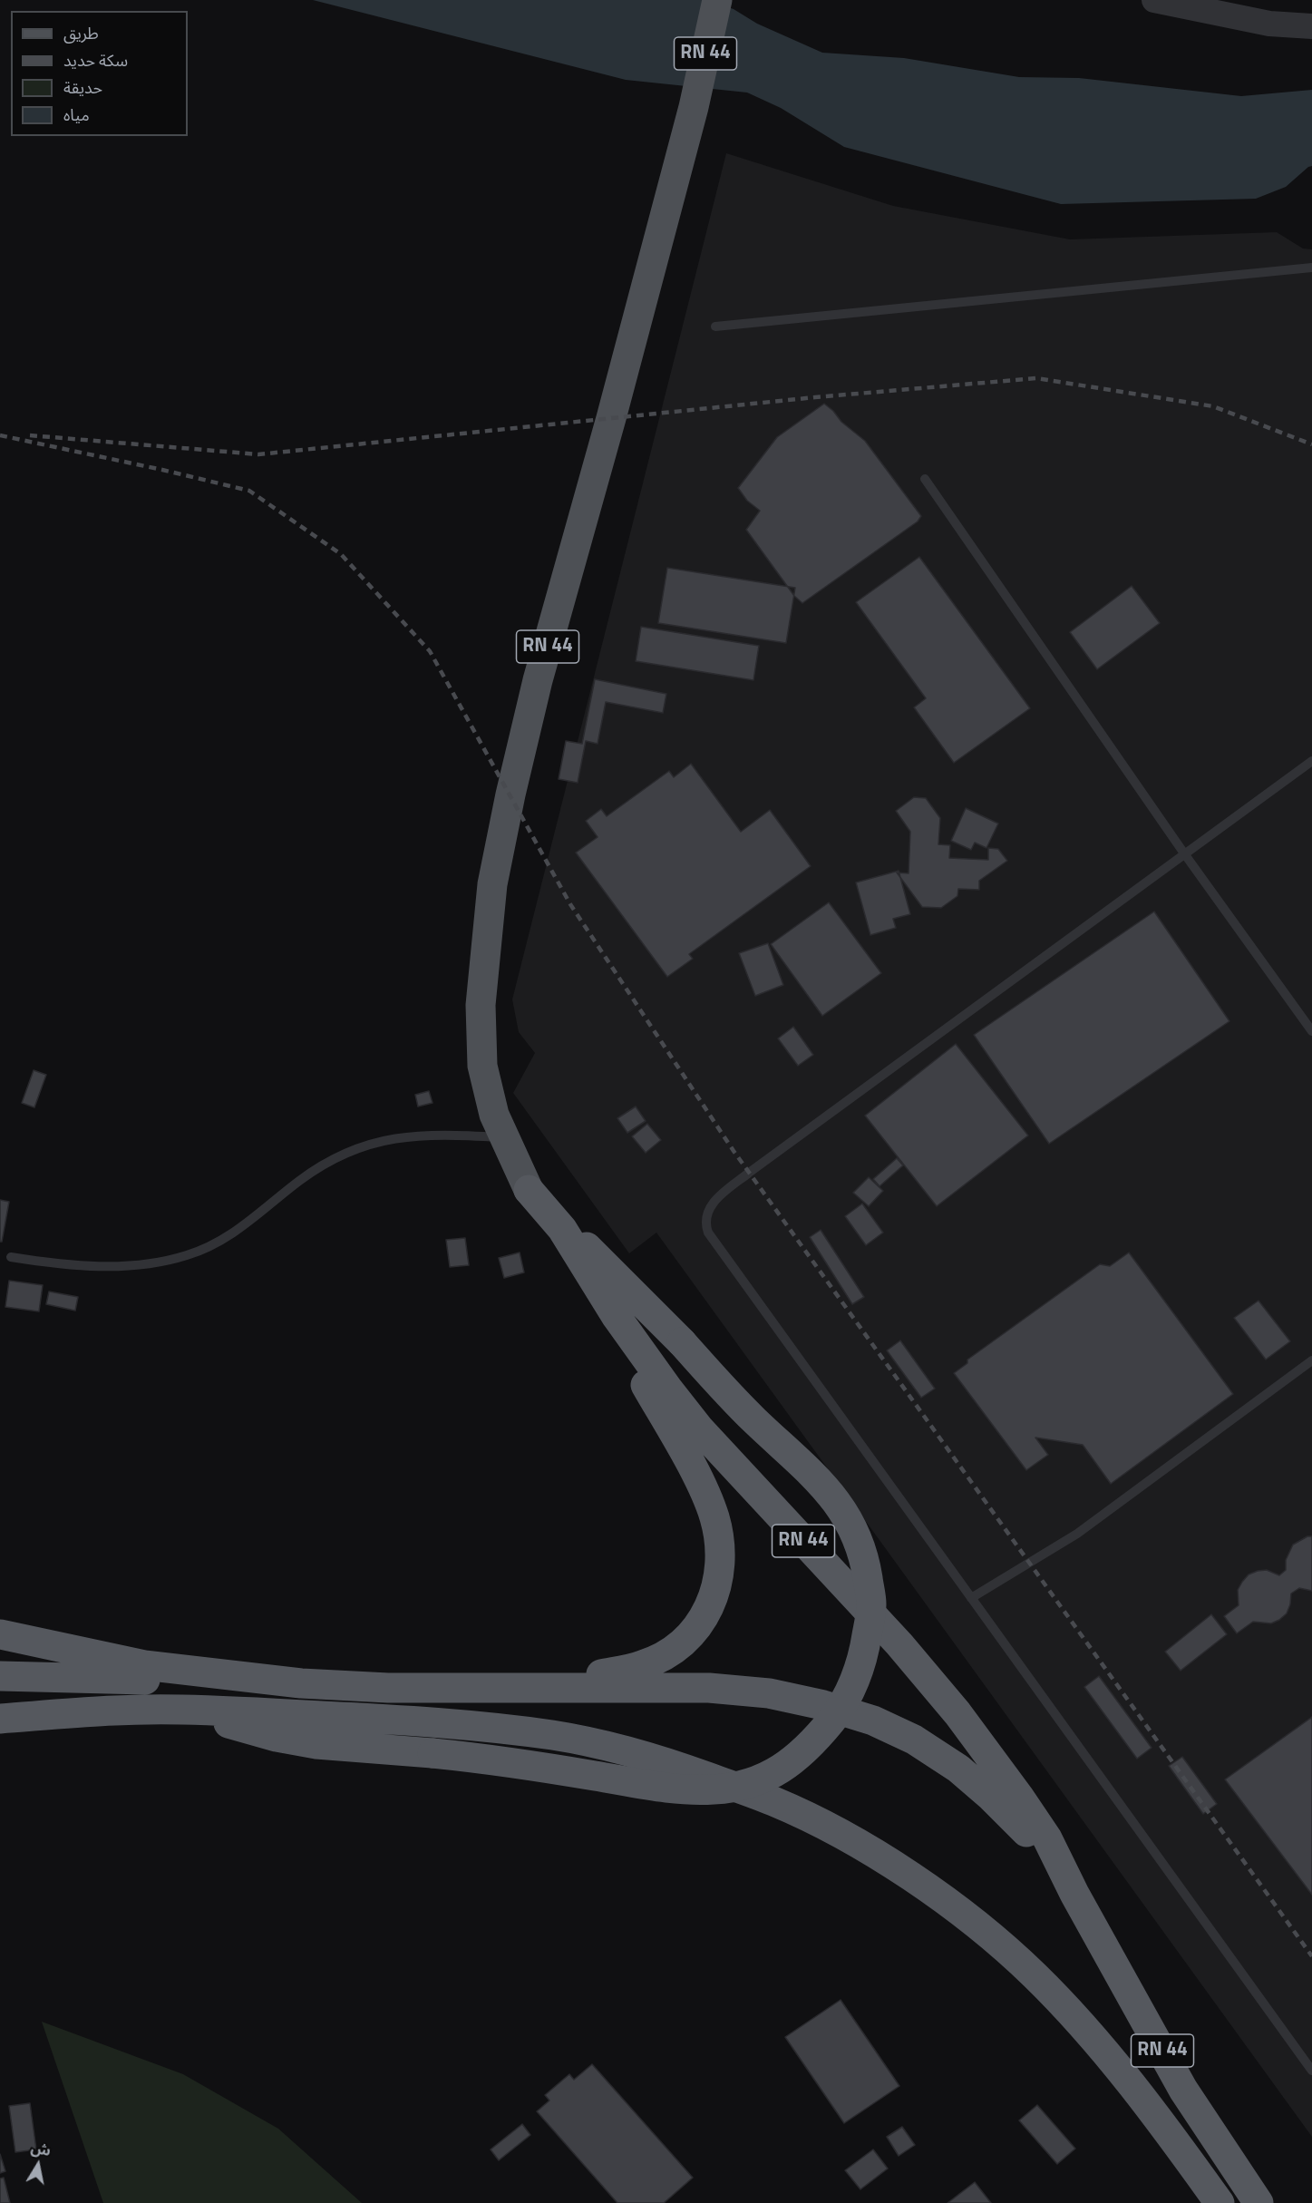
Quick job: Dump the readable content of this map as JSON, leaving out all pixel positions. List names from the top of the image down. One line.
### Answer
{"streets":{"highway":["RN 44"]},"legend":["طريق","سكة حديد","حديقة","مياه"],"north":"top"}
